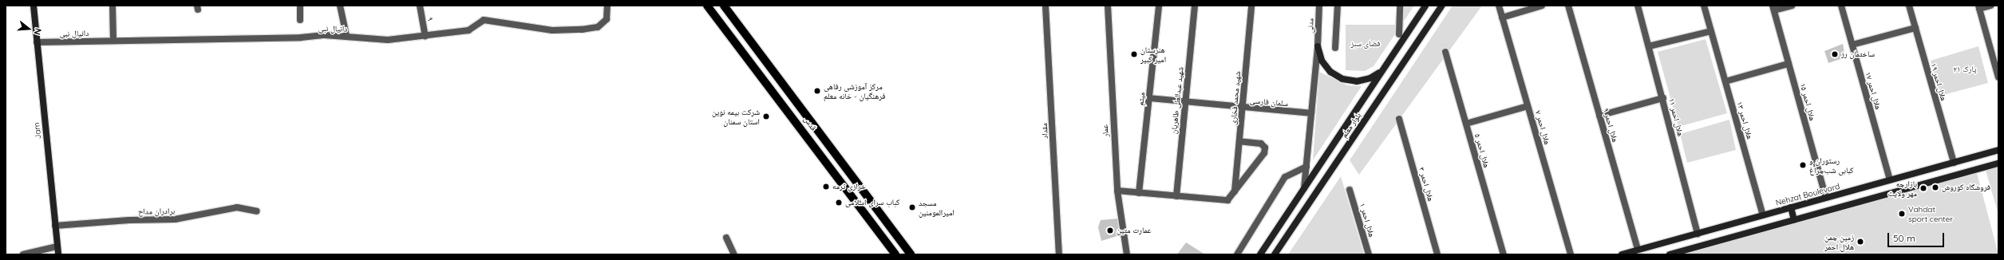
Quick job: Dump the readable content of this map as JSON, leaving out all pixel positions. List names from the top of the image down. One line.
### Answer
{"streets":{"main road":["قدس","بلوار معلم","Jam","Nehzat Boulevard"],"street":["۹","مدنی","دانیال نبی","هلال احمر ۱۹","هلال احمر ۱۷","شهید محمد فخاری","میثم","شهید عبدالعلی طاهریان","سلمان فارسی","هلال احمر ۱۵","هلال احمر ۱۱","هلال احمر ۱۳","هلال احمر ۹","هلال احمر ۷","مقداد","عمار","هلال احمر ۵","هلال احمر ۳","برادران مداح","هلال احمر ۱"]},"crossings":[["۹","دانیال نبی"],["مدنی","سلمان فارسی"],["مدنی","بلوار معلم"],["دانیال نبی","Jam"],["هلال احمر ۱۹","Nehzat Boulevard"],["هلال احمر ۱۷","Nehzat Boulevard"],["شهید محمد فخاری","سلمان فارسی"],["میثم","سلمان فارسی"],["شهید عبدالعلی طاهریان","سلمان فارسی"],["هلال احمر ۱۵","Nehzat Boulevard"],["هلال احمر ۱۱","Nehzat Boulevard"],["هلال احمر ۱۳","Nehzat Boulevard"],["هلال احمر ۹","Nehzat Boulevard"],["Jam","برادران مداح"]],"parks":["فضای سبز","پارک ۲۱"],"places":["هنرستان امیر کبیر","ساختمان رز","مرکز آموزشی رفاهی فرهنگیان - خانه معلم","شرکت بیمه نوین استان سمنان","رستوران و کبابی شب‌چراغ","خرازی ترمه","فروشگاه کوروش","بازارچه مهر ولایت","کباب سرای اسلامی","مسجد امیرالمومنین","Vahdat sport center","عمارت متین","زمین چمن هلال احمر"],"scale_bar":"50 m","north":"right"}
